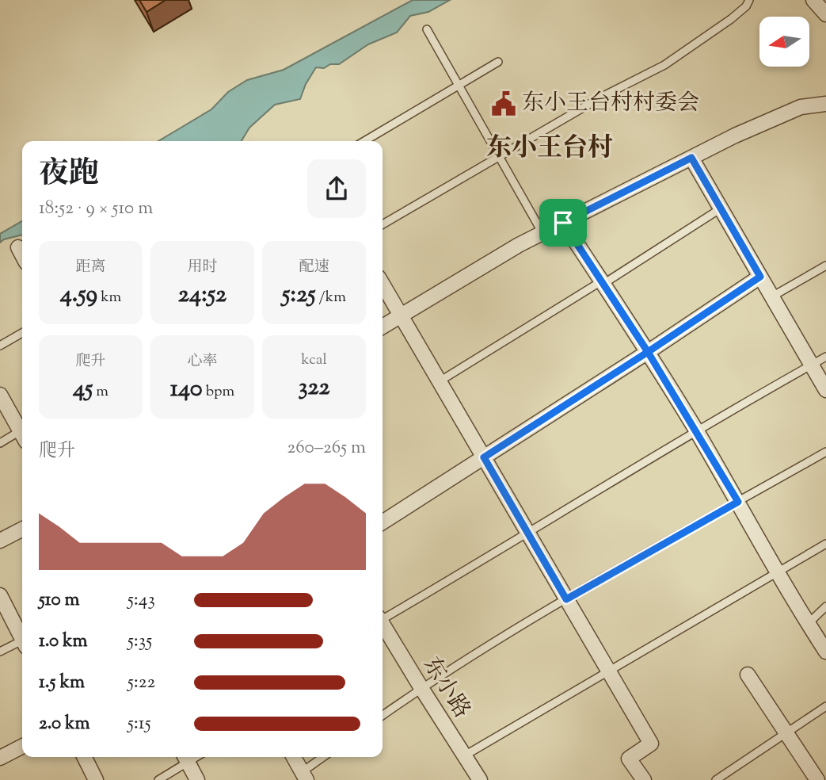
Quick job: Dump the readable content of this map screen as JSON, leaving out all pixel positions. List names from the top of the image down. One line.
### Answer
{"streets":{"street":["东小路"]},"districts":["东小王台村"],"places":{"public building":["东小王台村村委会"]},"north":"left","page":{"heading":["夜跑","18:52 · 9 × 510 m"],"stats":[["距离","4.59 km"],["用时","24:52"],["配速","5:25 /km"],["爬升","45 m"],["心率","140 bpm"],["kcal","322"]],"chart":["爬升","260–265 m"],"list":[{"name":"510 m","note":"5:43"},{"name":"1.0 km","note":"5:35"},{"name":"1.5 km","note":"5:22"},{"name":"2.0 km","note":"5:15"}]}}
